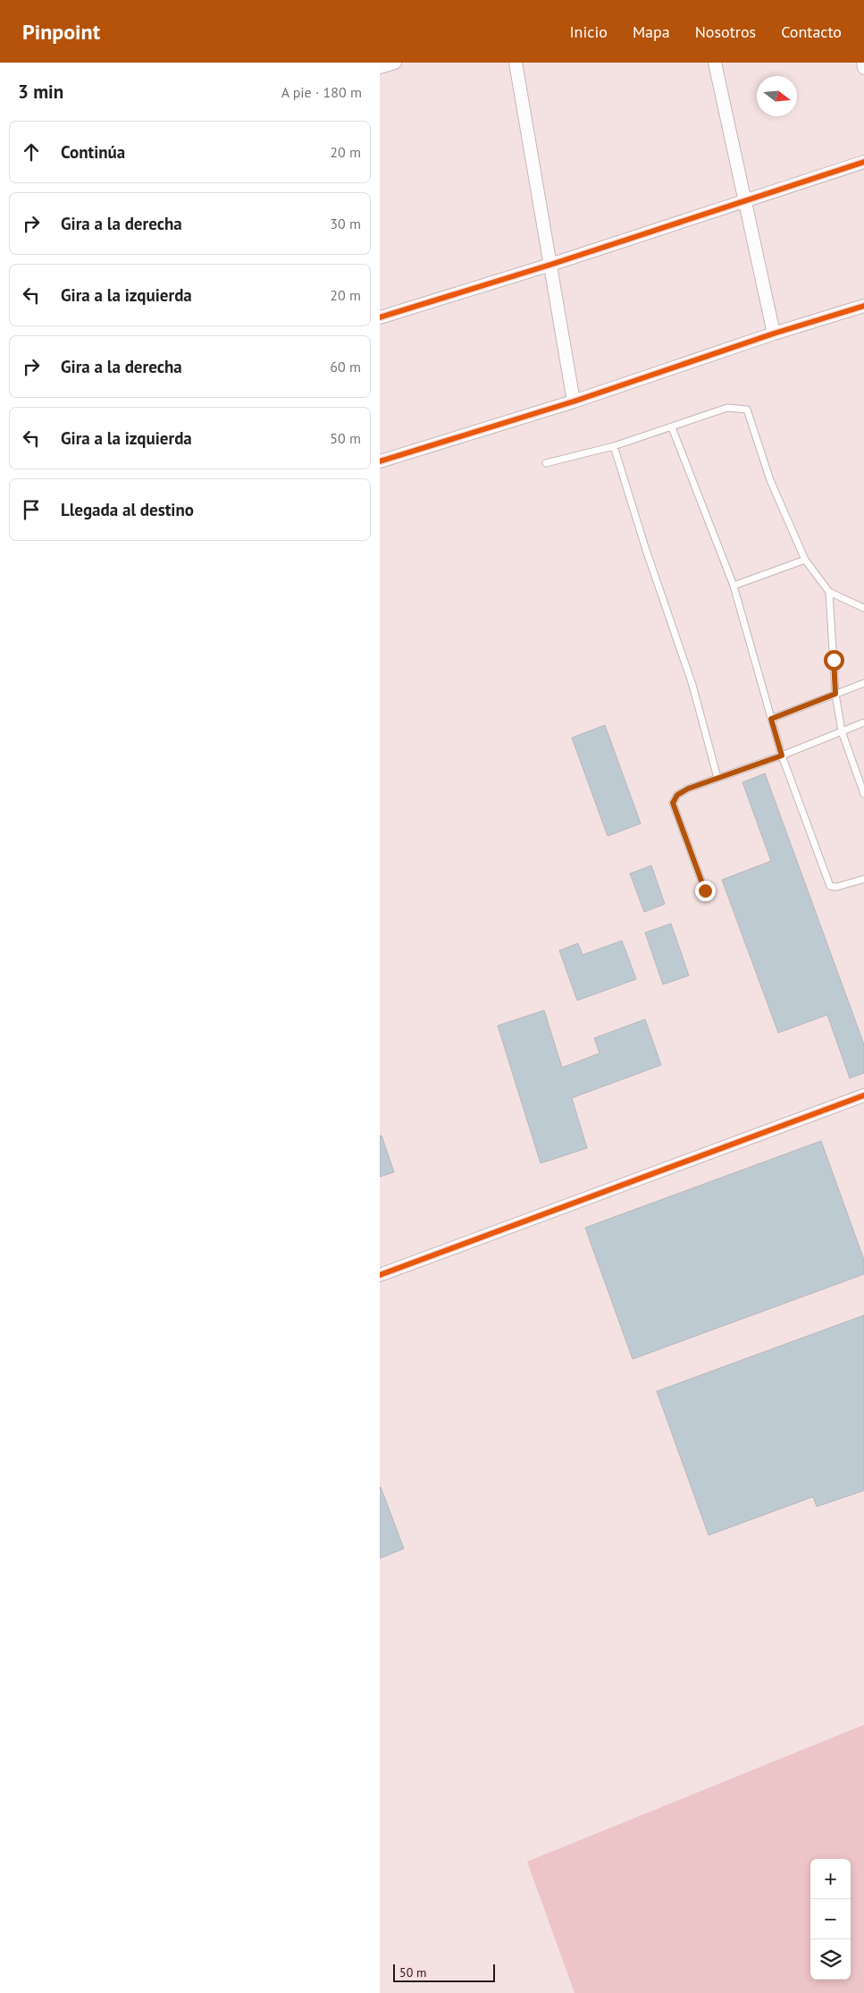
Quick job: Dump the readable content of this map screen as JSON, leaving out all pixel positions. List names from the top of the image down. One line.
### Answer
{"scale_bar":"50 m","north":"right","page":{"header":"Pinpoint","nav":["Inicio","Mapa","Nosotros","Contacto"],"heading":["3 min","A pie · 180 m"],"list":[["Continúa","20 m"],["Gira a la derecha","30 m"],["Gira a la izquierda","20 m"],["Gira a la derecha","60 m"],["Gira a la izquierda","50 m"],"Llegada al destino"],"map_buttons":["+","−"],"scale":"50 m"}}
